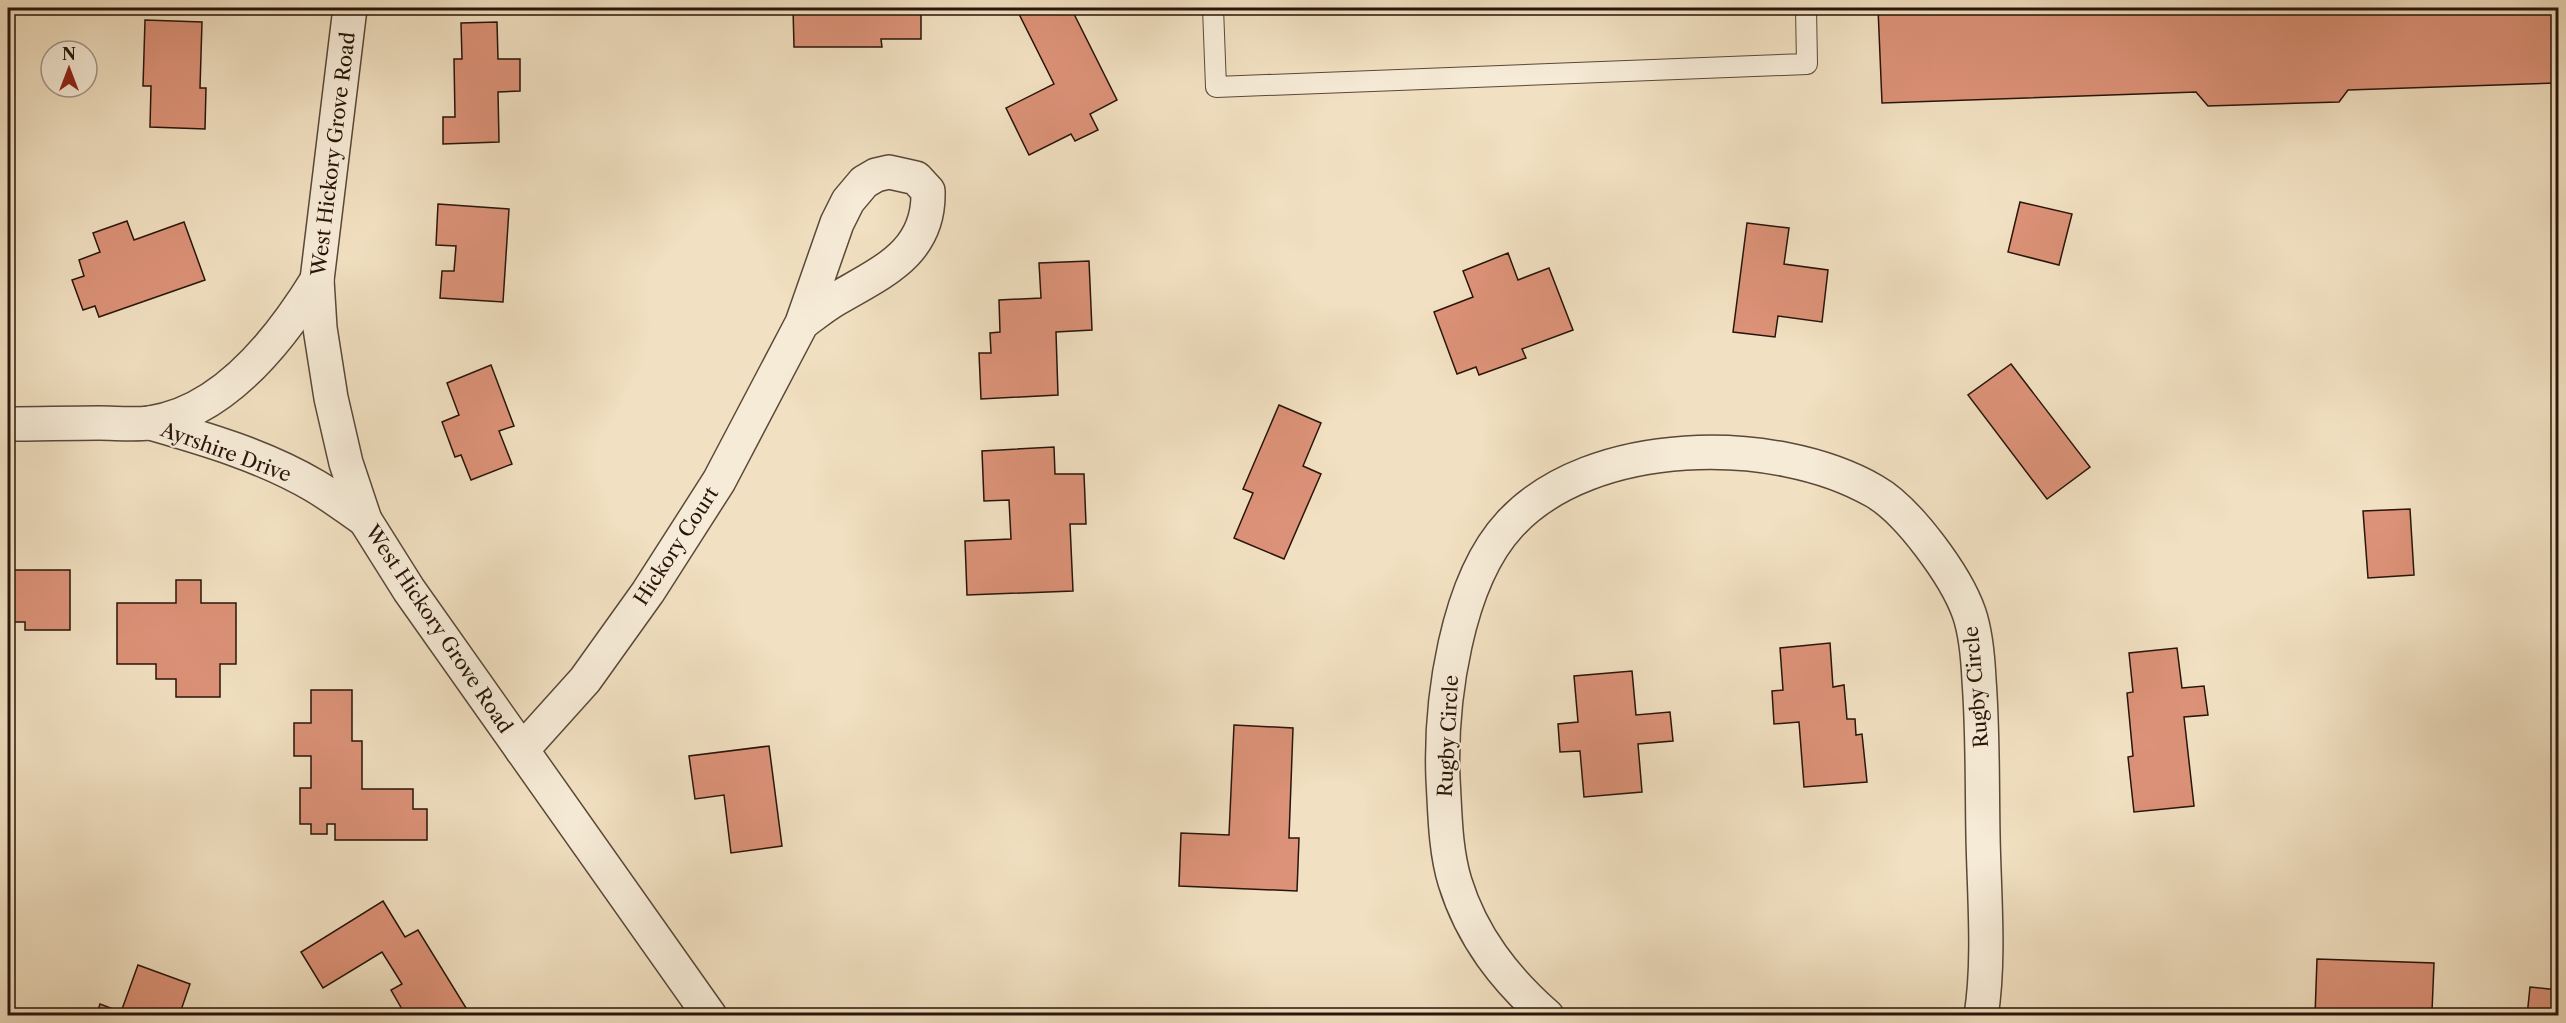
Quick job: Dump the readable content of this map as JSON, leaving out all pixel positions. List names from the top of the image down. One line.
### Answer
{"streets":{"street":["West Hickory Grove Road","Ayrshire Drive","Hickory Court","Rugby Circle"]},"crossings":[["West Hickory Grove Road","Ayrshire Drive"],["West Hickory Grove Road","Hickory Court"]],"north":"top"}
